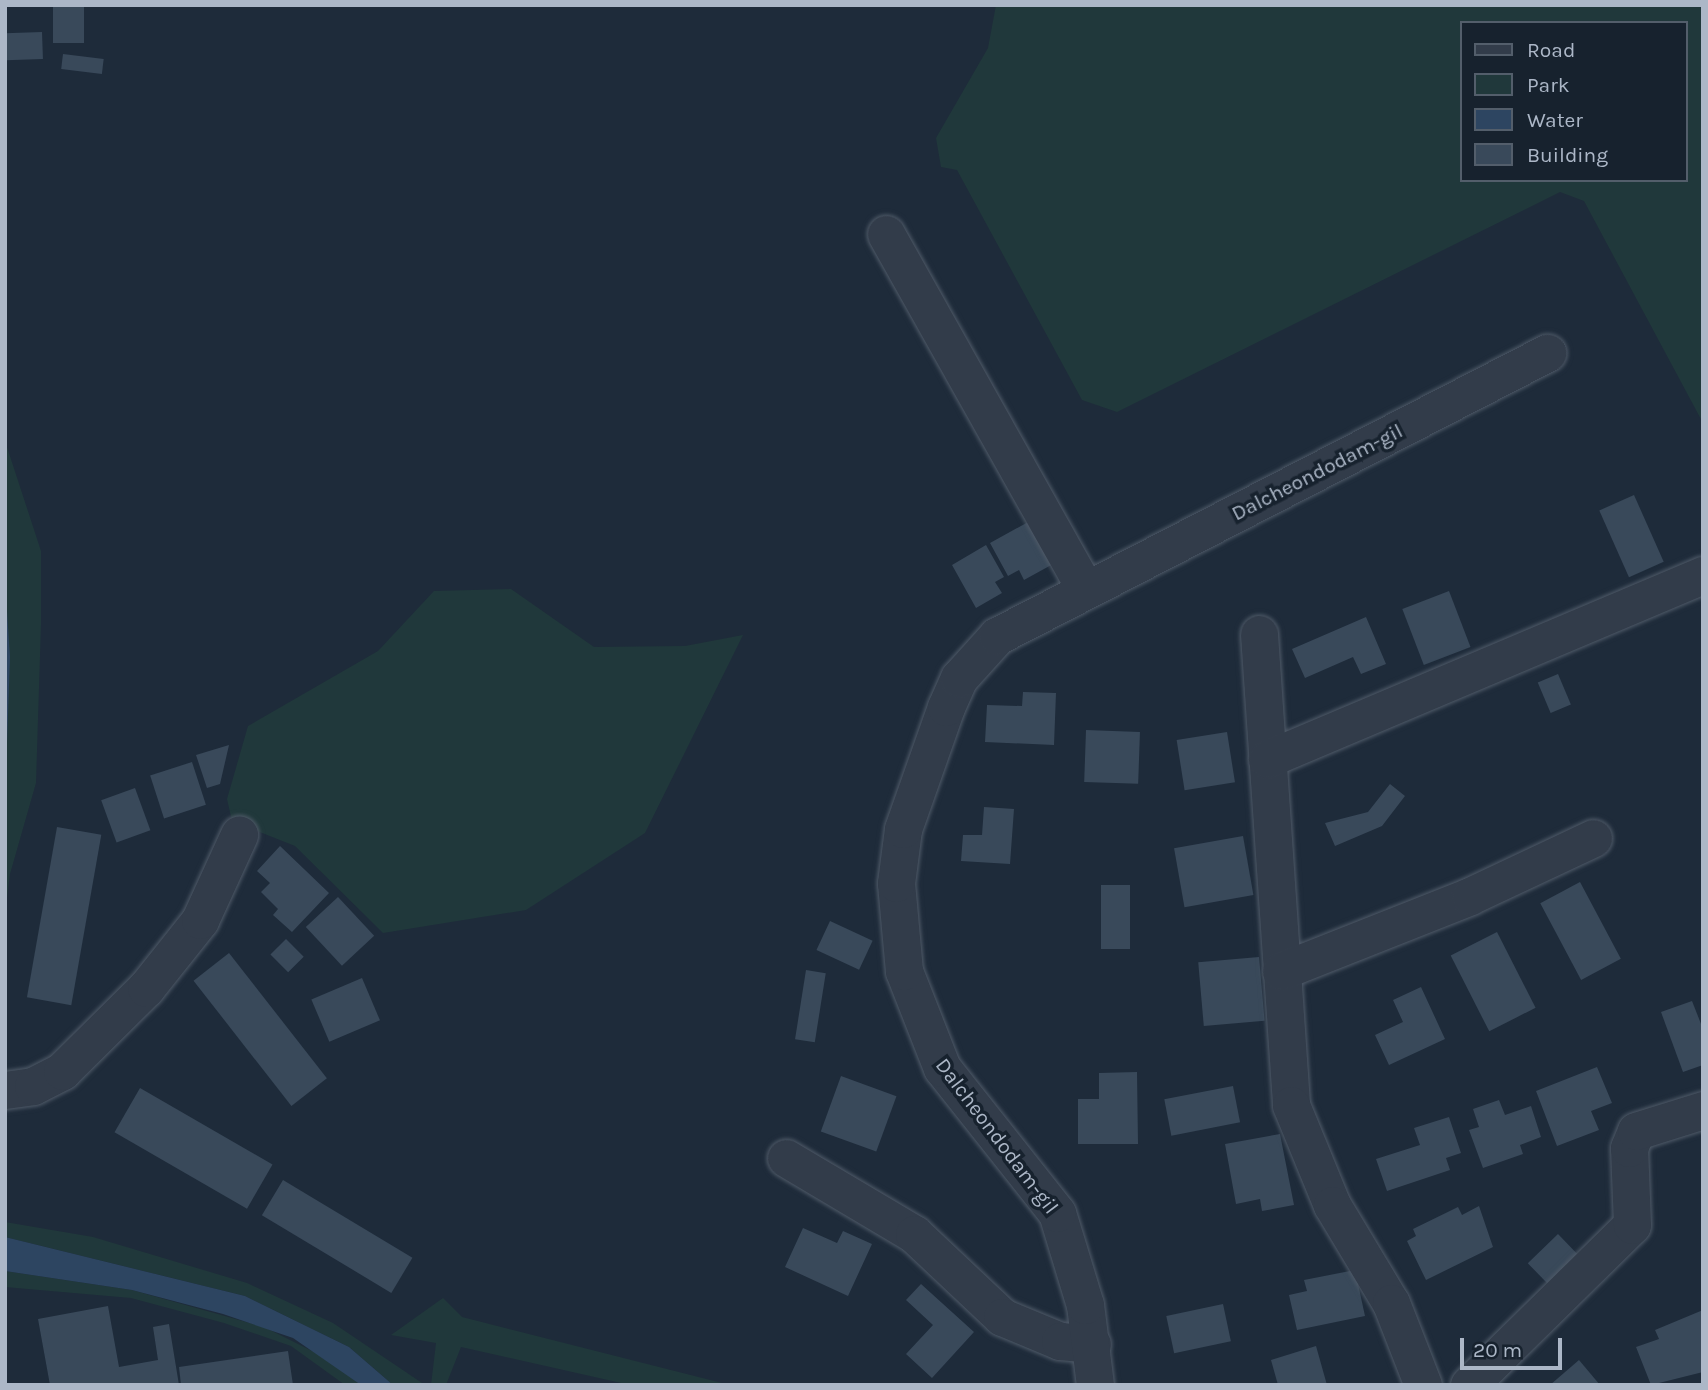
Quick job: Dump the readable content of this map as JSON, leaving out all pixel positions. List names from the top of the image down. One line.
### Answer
{"streets":{"street":["Dalcheondodam-gil"]},"legend":["Road","Park","Water","Building"],"scale_bar":"20 m"}
